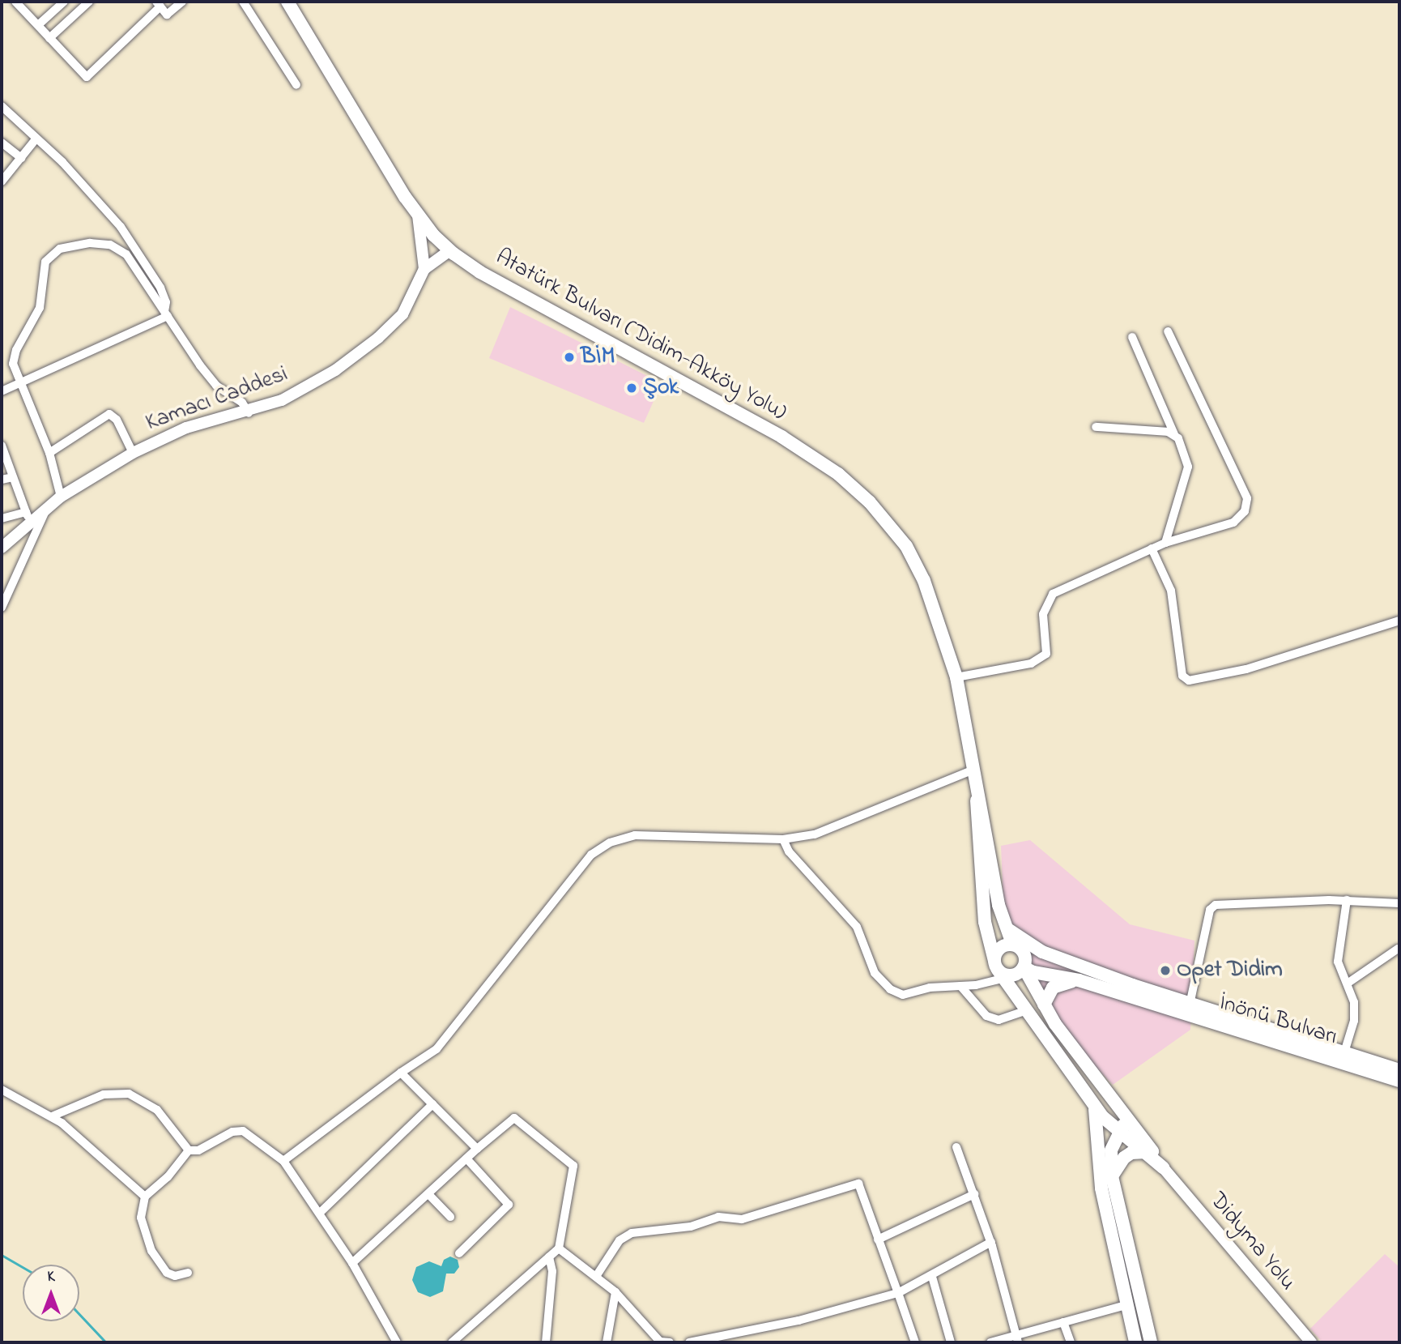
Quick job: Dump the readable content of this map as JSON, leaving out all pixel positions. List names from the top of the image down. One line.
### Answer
{"streets":{"main road":["Atatürk Bulvarı (Didim-Akköy Yolu)","İnönü Bulvarı"],"street":["Kamacı Caddesi","Didyma Yolu"]},"crossings":[["Atatürk Bulvarı (Didim-Akköy Yolu)","Kamacı Caddesi"],["Atatürk Bulvarı (Didim-Akköy Yolu)","İnönü Bulvarı"]],"places":["BİM","Şok","Opet Didim"],"north":"top"}
